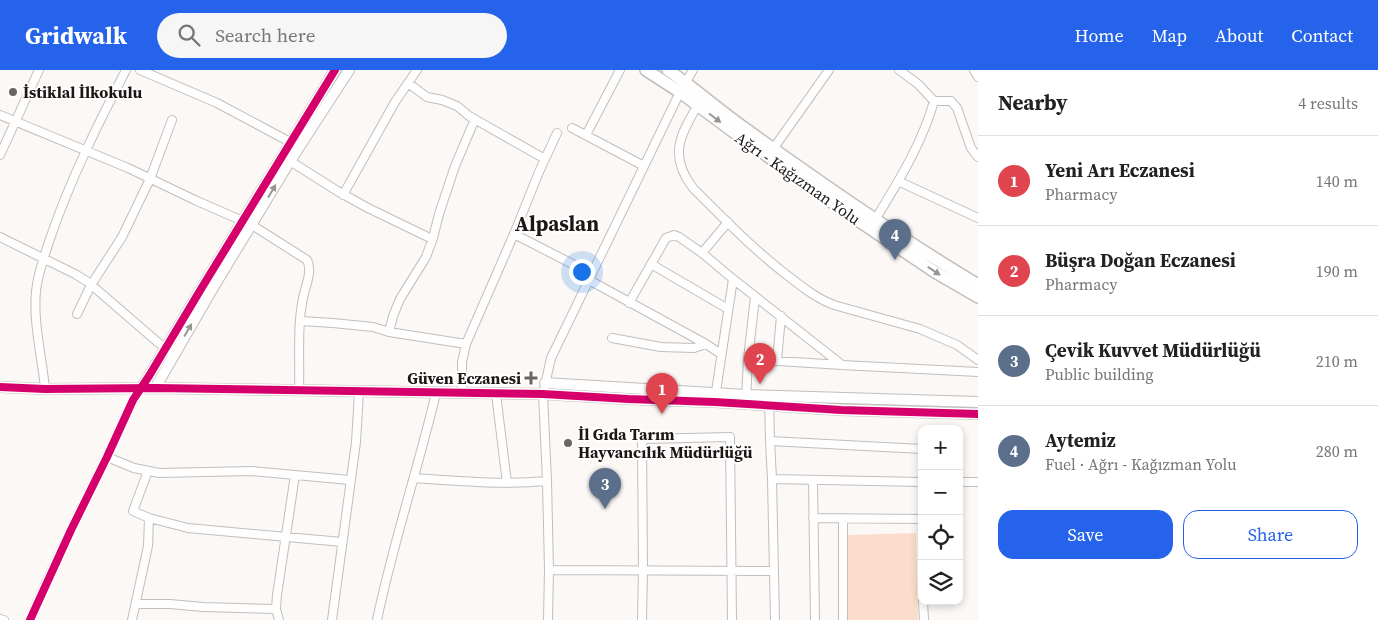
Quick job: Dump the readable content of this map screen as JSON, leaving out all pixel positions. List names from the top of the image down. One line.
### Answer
{"streets":{"main road":["Ağrı - Kağızman Yolu"]},"districts":["Alpaslan"],"places":{"other":["İstiklal İlkokulu","İl Gıda Tarım Hayvancılık Müdürlüğü"],"health":["Güven Eczanesi"]},"page":{"header":"Gridwalk","search":"Search here","nav":["Home","Map","About","Contact"],"heading":["Nearby","4 results"],"list":[{"mark":"1","name":"Yeni Arı Eczanesi","note":"Pharmacy","value":"140 m"},{"mark":"2","name":"Büşra Doğan Eczanesi","note":"Pharmacy","value":"190 m"},{"mark":"3","name":"Çevik Kuvvet Müdürlüğü","note":"Public building","value":"210 m"},{"mark":"4","name":"Aytemiz","note":"Fuel · Ağrı - Kağızman Yolu","value":"280 m"}],"pins":["4","2","1","3"],"map_buttons":["+","−"],"buttons":["Save","Share"]}}
